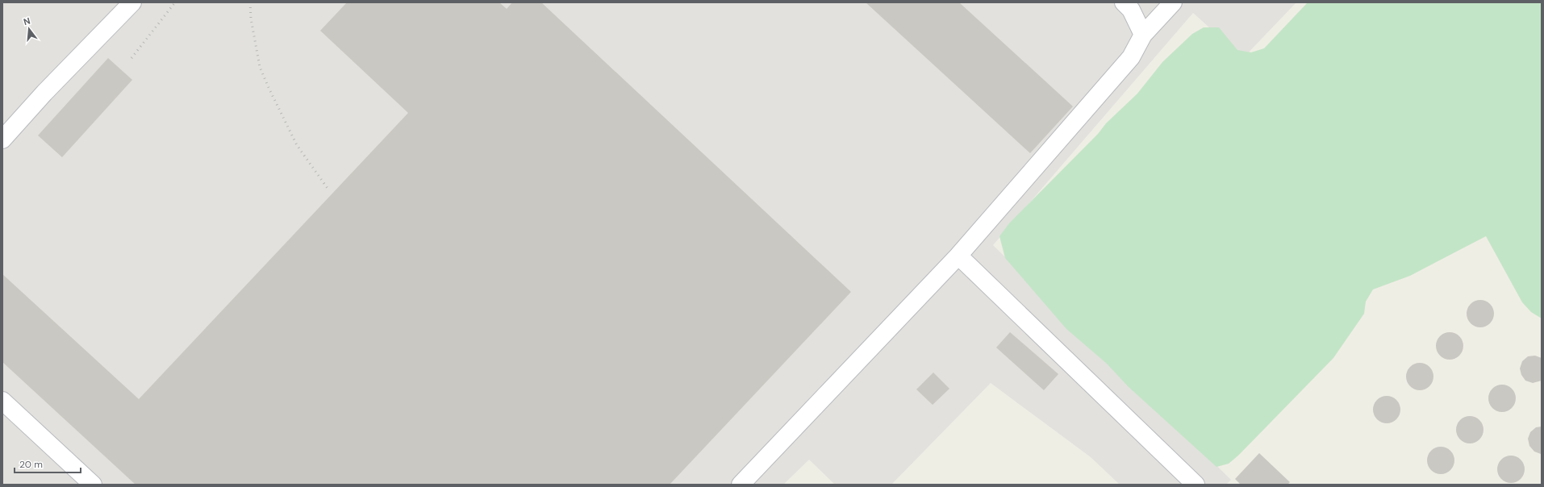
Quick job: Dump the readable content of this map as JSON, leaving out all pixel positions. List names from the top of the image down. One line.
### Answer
{"scale_bar":"20 m","north":"top"}
